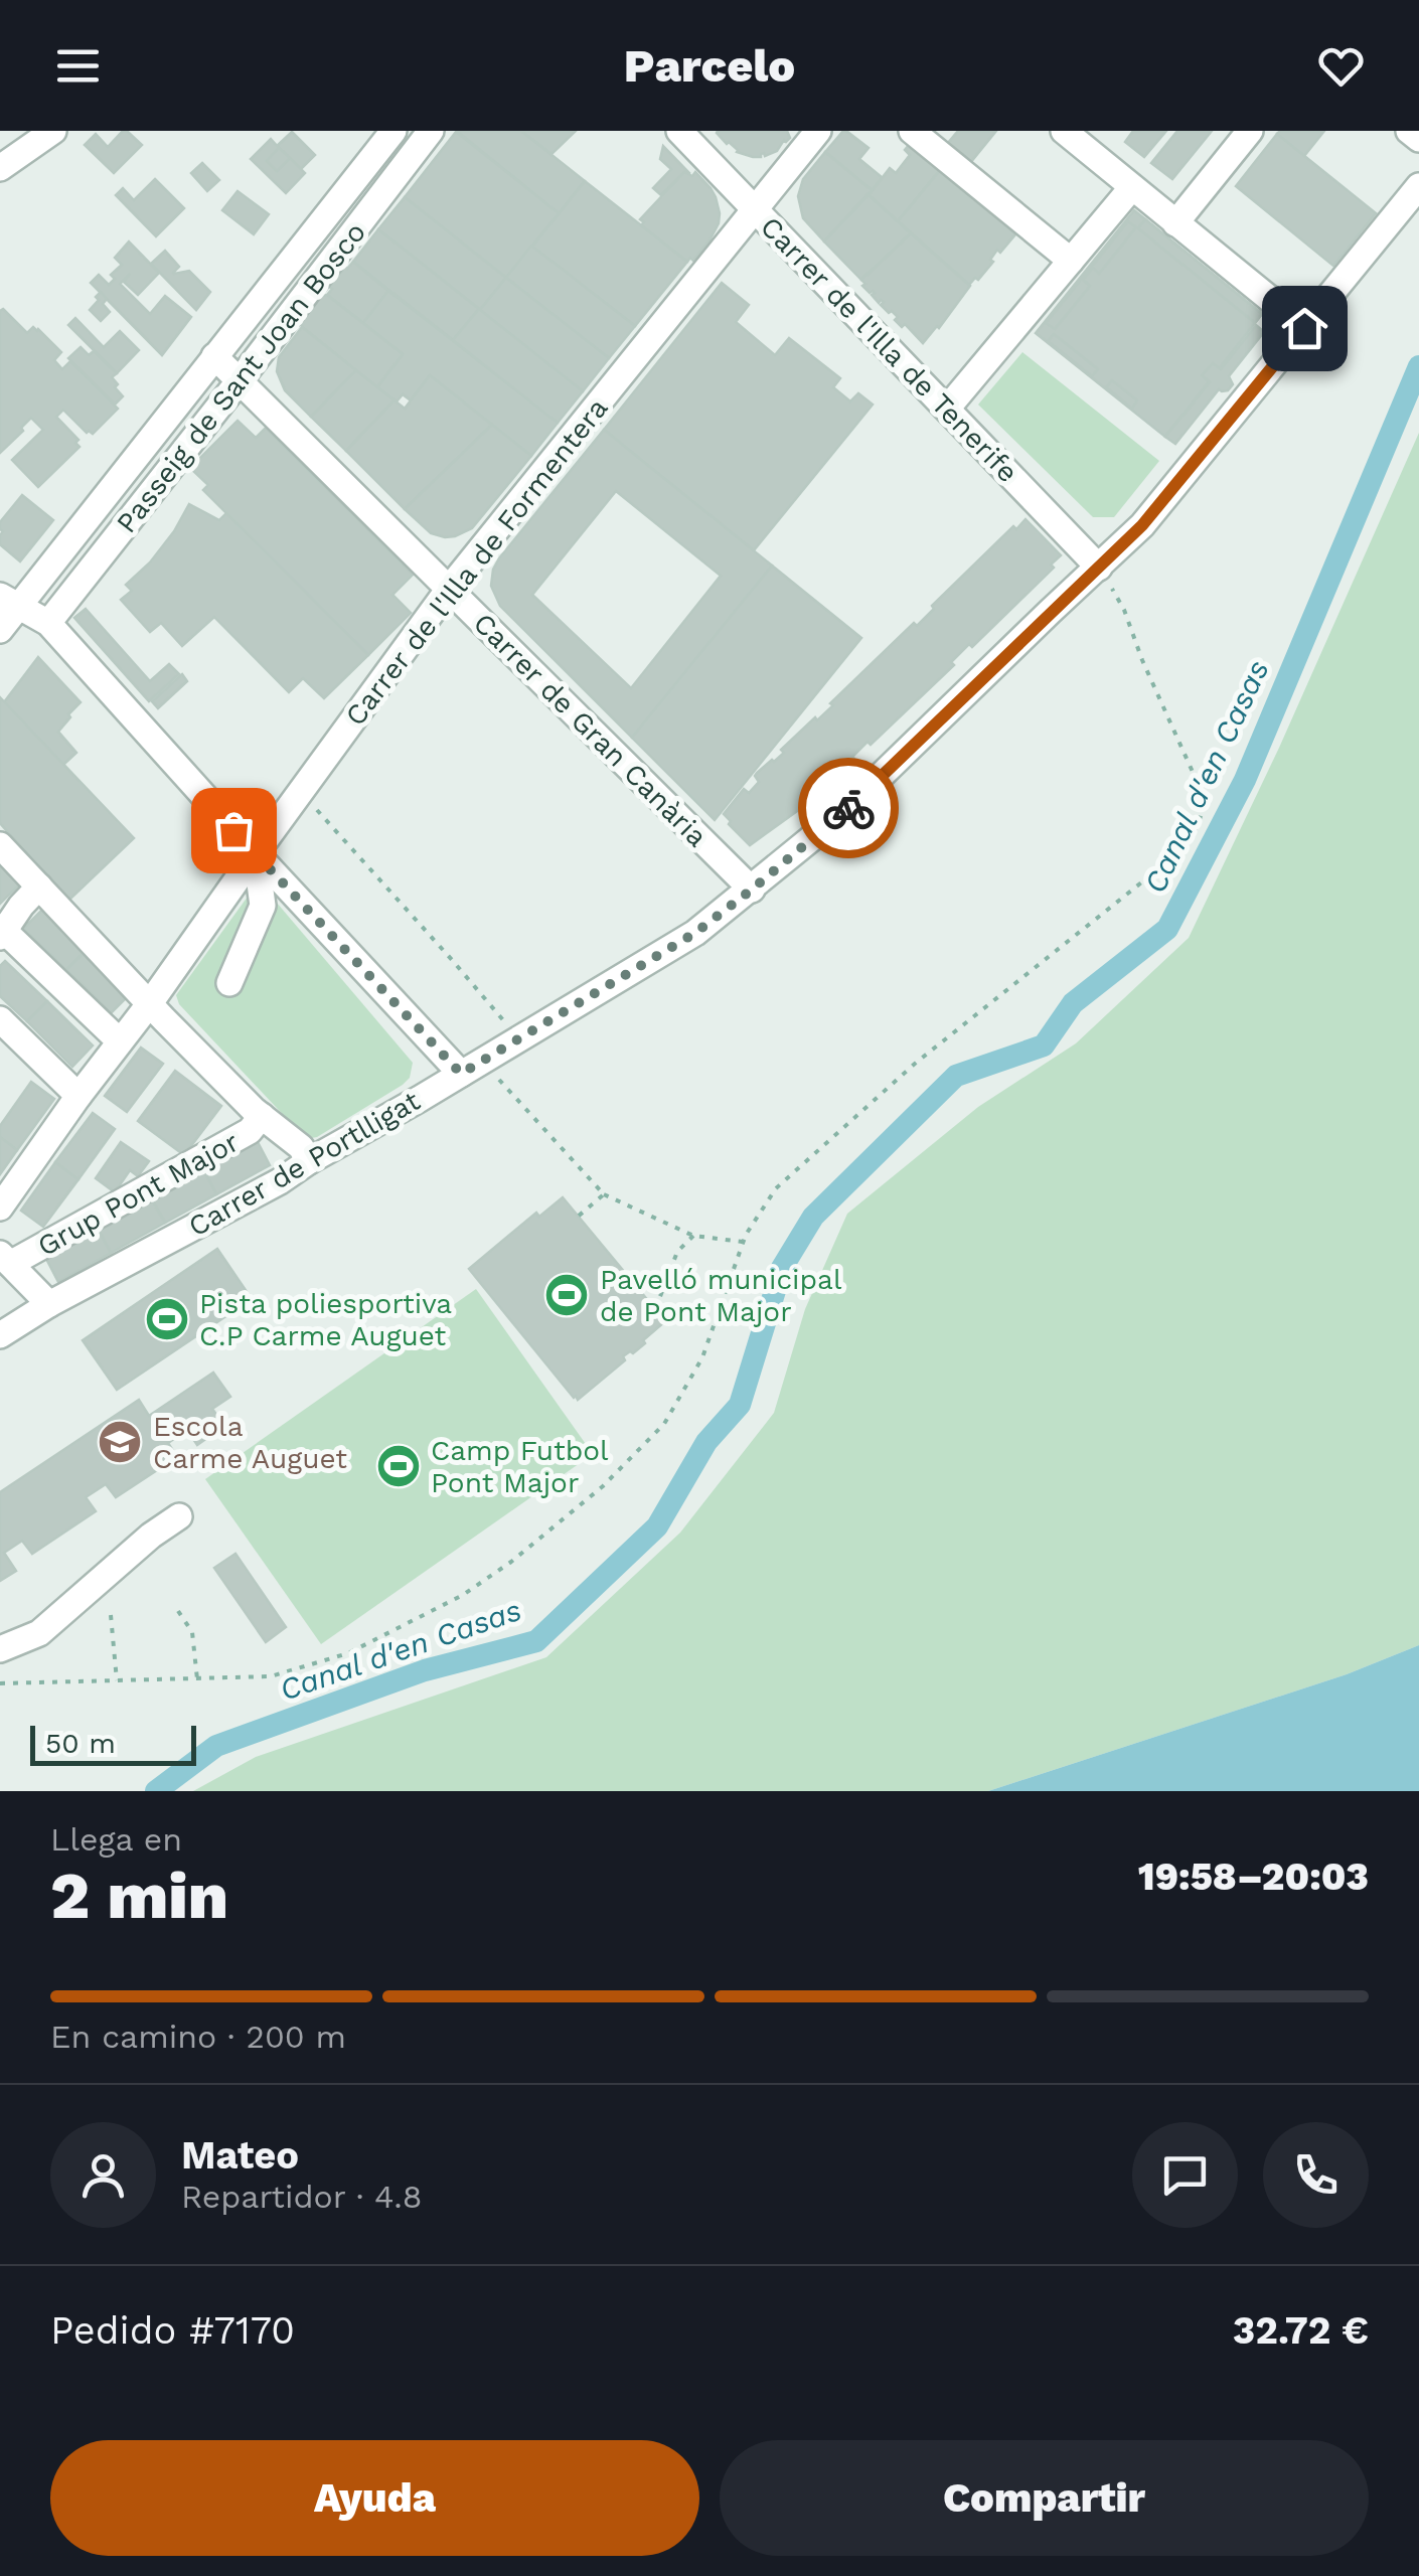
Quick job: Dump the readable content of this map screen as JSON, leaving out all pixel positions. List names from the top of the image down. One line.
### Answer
{"streets":{"street":["Carrer de l'Illa de Tenerife","Passeig de Sant Joan Bosco","Carrer de l'Illa de Formentera","Carrer de Gran Canària","Carrer de Portlligat","Grup Pont Major"]},"crossings":[["Carrer de l'Illa de Tenerife","Carrer de l'Illa de Formentera"],["Carrer de l'Illa de Tenerife","Carrer de Portlligat"],["Passeig de Sant Joan Bosco","Carrer de Gran Canària"],["Carrer de l'Illa de Formentera","Carrer de Gran Canària"],["Carrer de l'Illa de Formentera","Grup Pont Major"],["Carrer de Gran Canària","Carrer de Portlligat"]],"water":["Canal d'en Casas"],"places":{"sports":["Pavelló municipal de Pont Major","Pista poliesportiva C.P Carme Auguet","Camp Futbol Pont Major"],"school or university":["Escola Carme Auguet"]},"scale_bar":"50 m","page":{"header":"Parcelo","scale":"50 m","heading":["2 min","Llega en","19:58–20:03"],"panel":["Mateo","Repartidor · 4.8","Pedido #7170","32.72 €"],"bar":"En camino · 200 m","buttons":["Ayuda","Compartir"]}}
